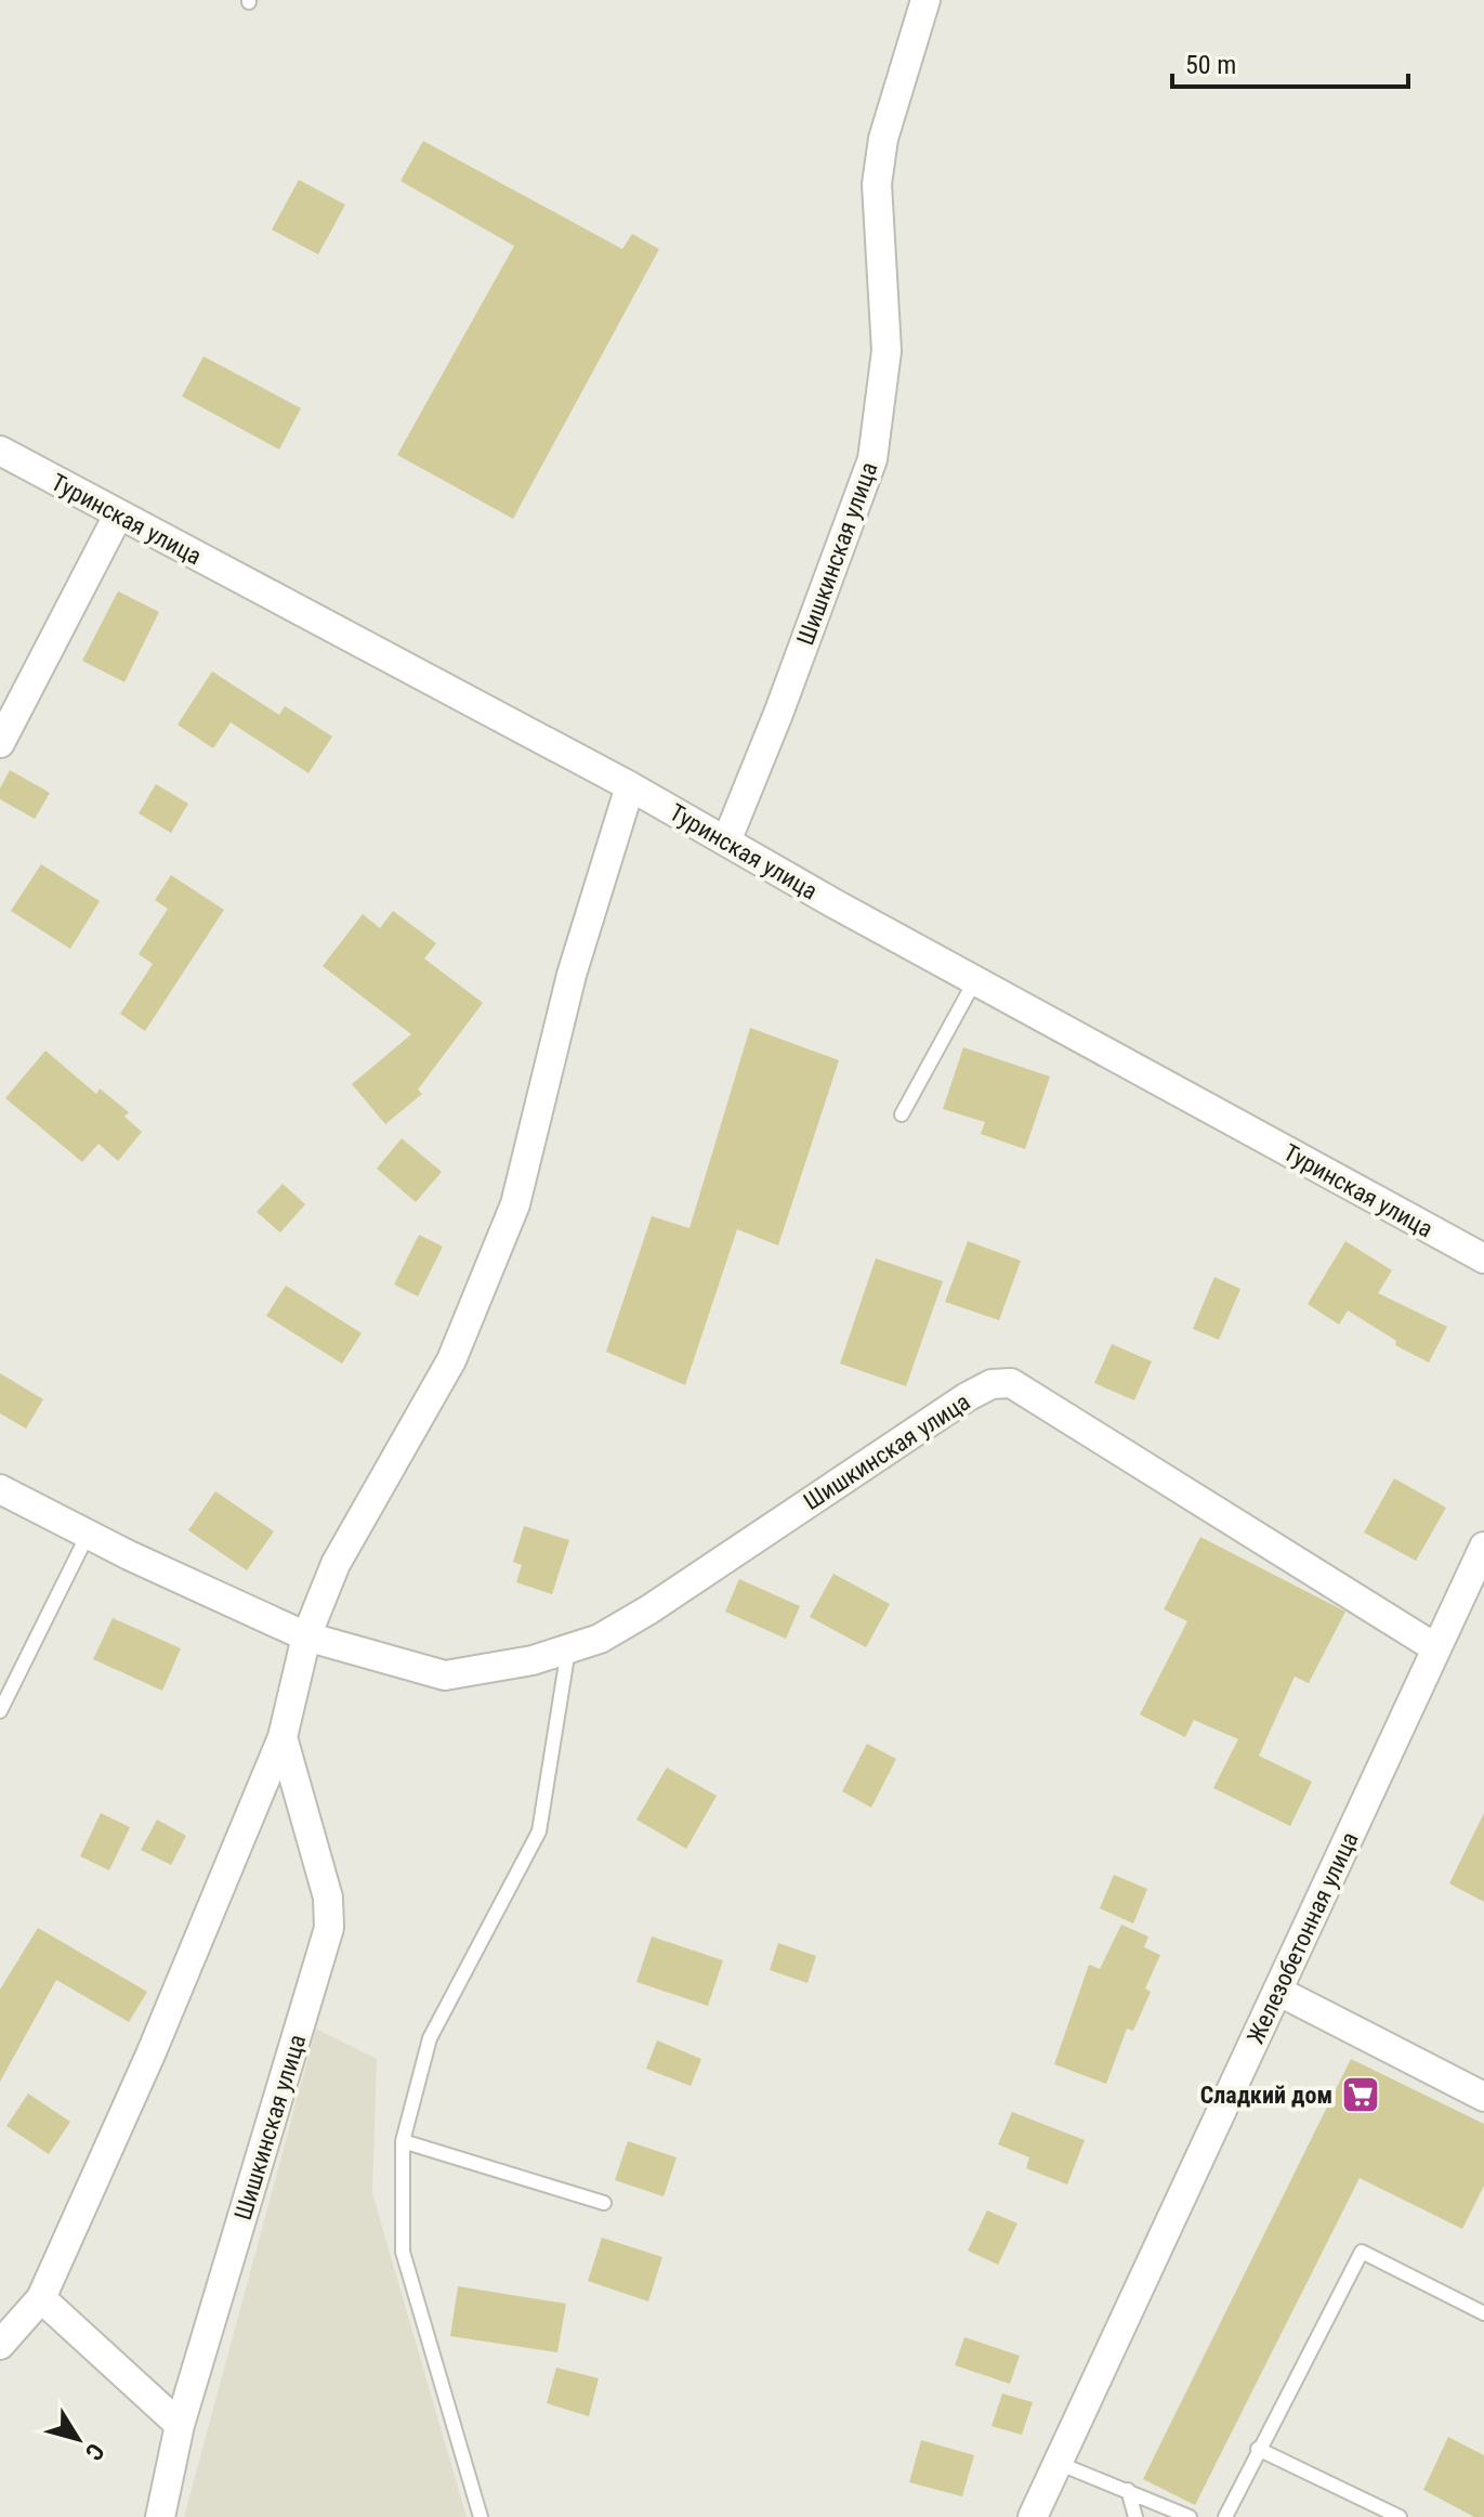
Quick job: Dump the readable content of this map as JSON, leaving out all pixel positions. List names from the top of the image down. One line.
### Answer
{"streets":{"street":["Туринская улица","Шишкинская улица","Железобетонная улица"]},"crossings":[["Туринская улица","Шишкинская улица"],["Шишкинская улица","Железобетонная улица"]],"places":{"supermarket":["Сладкий дом"]},"scale_bar":"50 m","north":"bottom right"}
